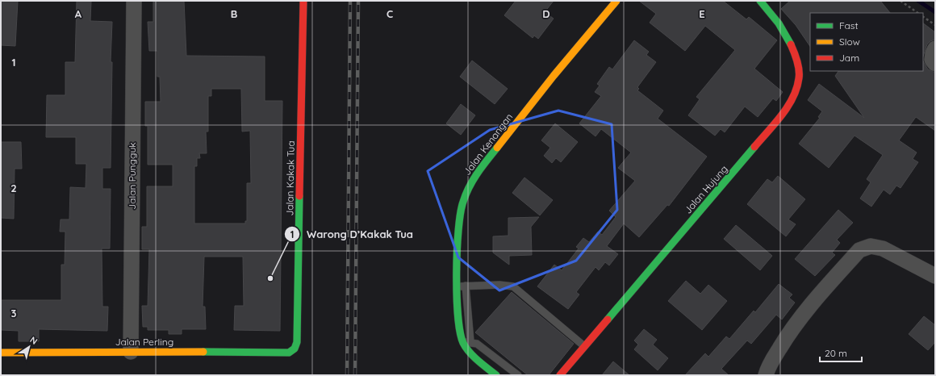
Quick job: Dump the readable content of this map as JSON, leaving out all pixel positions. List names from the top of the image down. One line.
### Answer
{"streets":{"street":["Jalan Kenangan","Jalan Pungguk","Jalan Kakak Tua","Jalan Hujung","Jalan Perling"]},"crossings":[["Jalan Pungguk","Jalan Perling"],["Jalan Kakak Tua","Jalan Perling"]],"places":["Warong D’Kakak Tua"],"legend":["Fast","Slow","Jam"],"scale_bar":"20 m","north":"top right","grid":{"columns":["A","B","C","D","E"],"rows":["1","2","3"]}}
